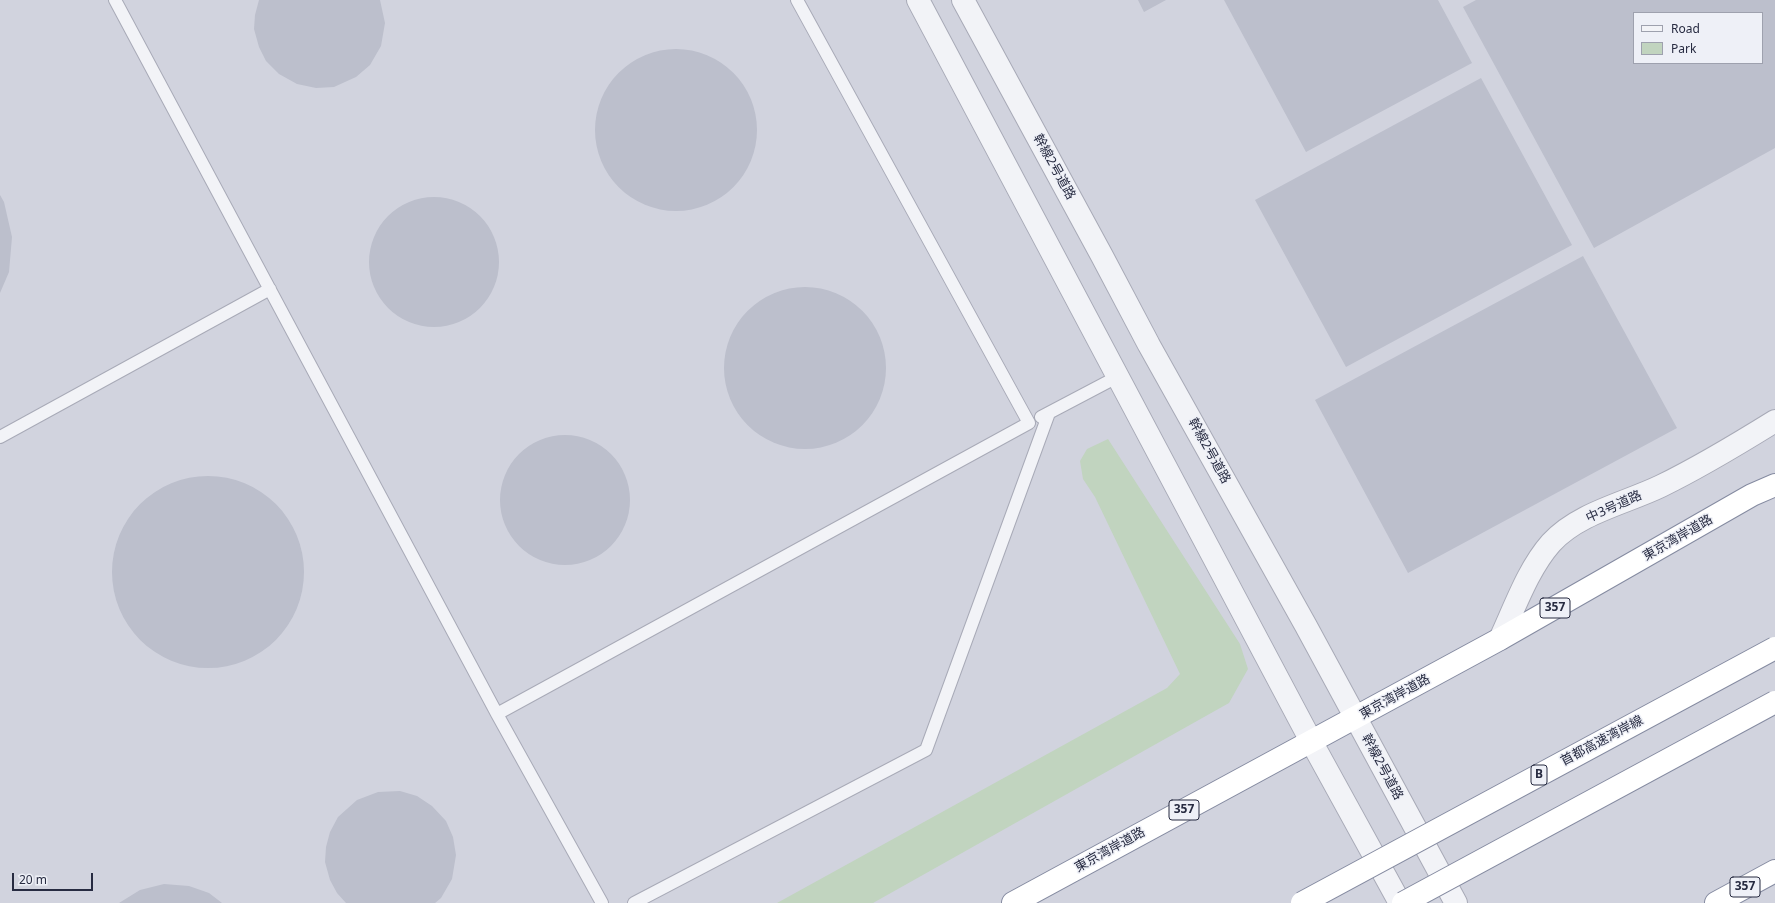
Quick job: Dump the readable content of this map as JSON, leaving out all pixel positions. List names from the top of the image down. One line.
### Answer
{"streets":{"highway":["東京湾岸道路","357","首都高速湾岸線","B"],"street":["幹線2号道路","中3号道路"]},"crossings":[["幹線2号道路","東京湾岸道路"],["中3号道路","東京湾岸道路"],["東京湾岸道路","357"]],"legend":["Road","Park"],"scale_bar":"20 m"}
